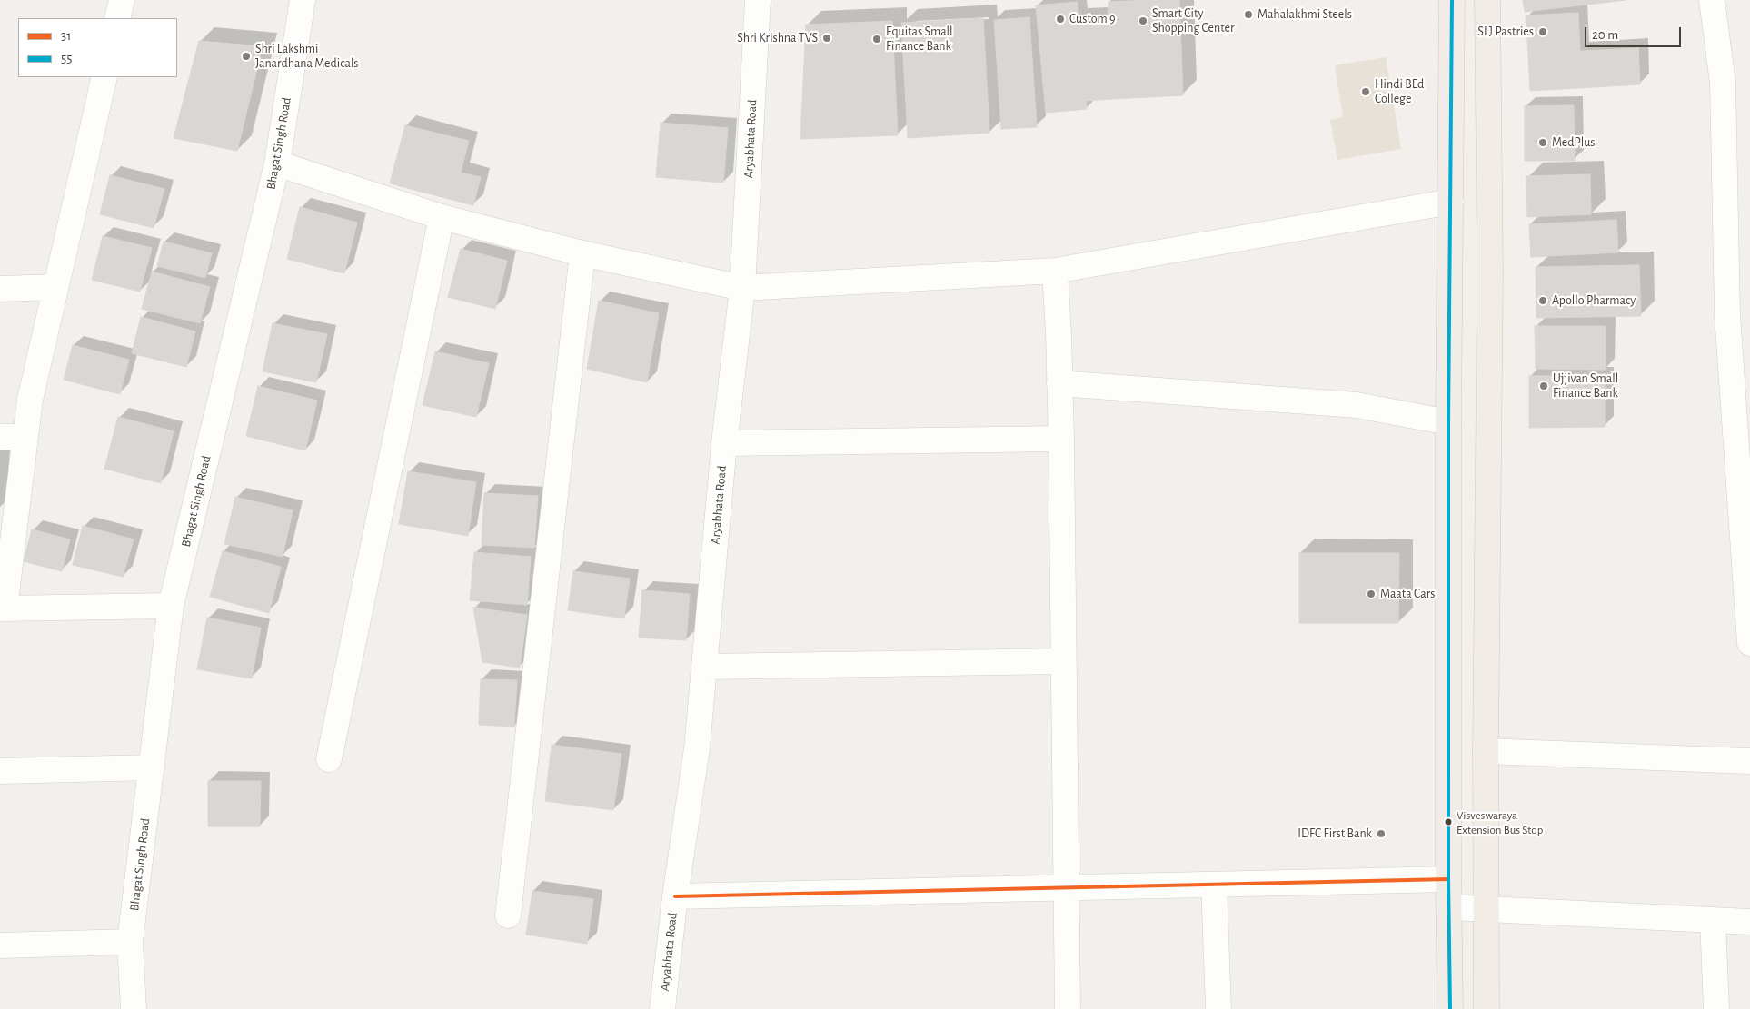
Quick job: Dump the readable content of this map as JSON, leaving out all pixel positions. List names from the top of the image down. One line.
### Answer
{"streets":{"street":["Aryabhata Road","Bhagat Singh Road"]},"places":["Mahalakhmi Steels","Custom 9","Smart City Shopping Center","SLJ Pastries","Shri Krishna TVS","Equitas Small Finance Bank","Shri Lakshmi Janardhana Medicals","Hindi BEd College","MedPlus","Apollo Pharmacy","Ujjivan Small Finance Bank","Maata Cars","Visveswaraya Extension Bus Stop","IDFC First Bank"],"lines":["transit line 55","transit line 31"],"legend":["31","55"],"scale_bar":"20 m"}
